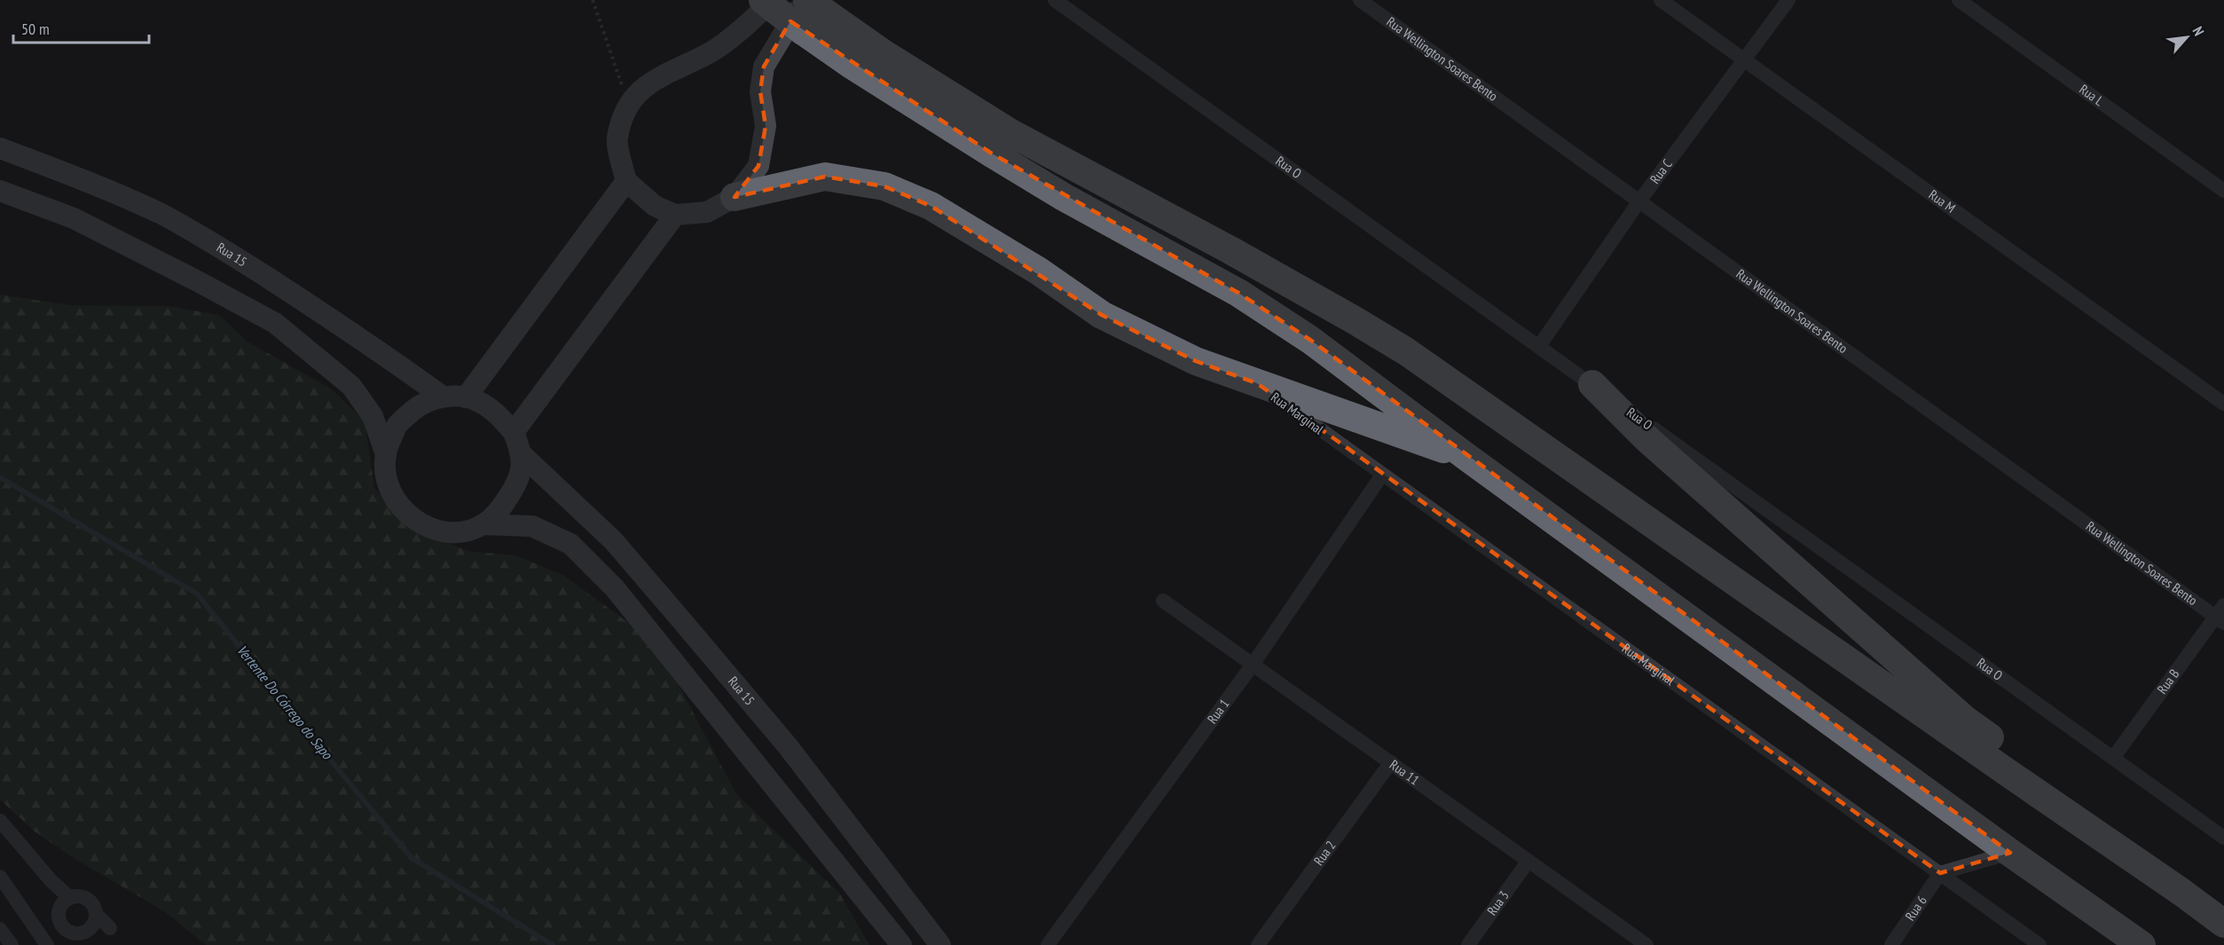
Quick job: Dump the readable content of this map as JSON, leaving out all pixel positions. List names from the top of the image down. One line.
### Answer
{"streets":{"street":["Rua Wellington Soares Bento","Rua L","Rua O","Rua C","Rua M","Rua 15","Rua Marginal","Rua B","Rua 1","Rua 11","Rua 2","Rua 3","Rua 6"]},"crossings":[["Rua Wellington Soares Bento","Rua C"],["Rua Wellington Soares Bento","Rua B"],["Rua O","Rua C"],["Rua O","Rua B"],["Rua C","Rua M"],["Rua Marginal","Rua 1"],["Rua Marginal","Rua 6"],["Rua 1","Rua 11"],["Rua 11","Rua 2"],["Rua 11","Rua 3"]],"water":["Vertente Do Córrego do Sapo"],"scale_bar":"50 m","north":"top right"}
